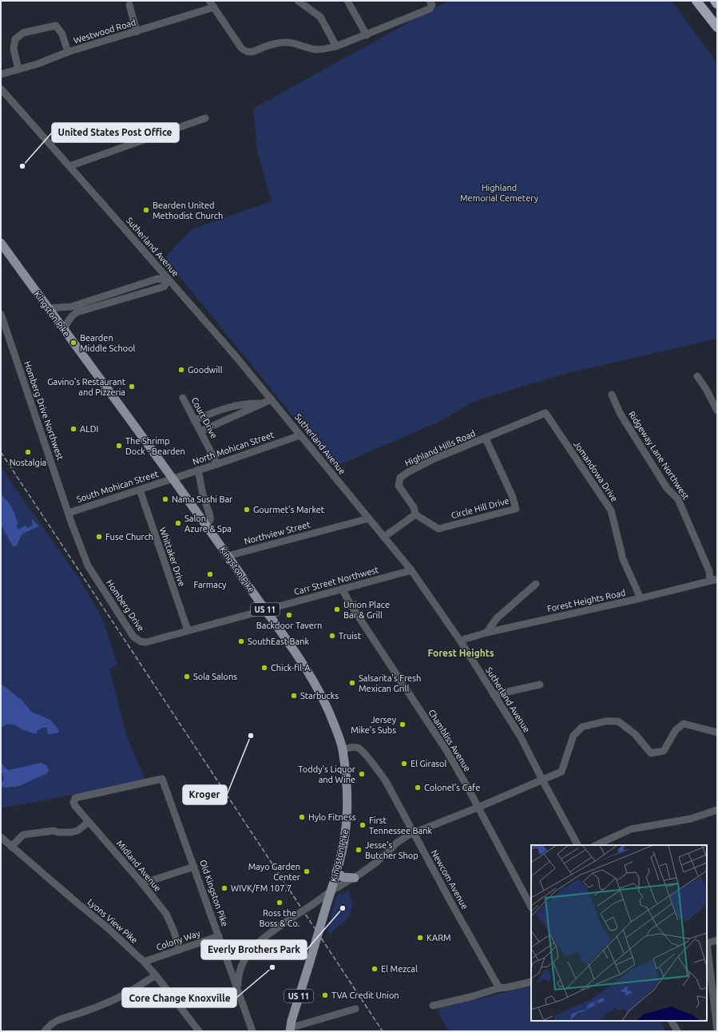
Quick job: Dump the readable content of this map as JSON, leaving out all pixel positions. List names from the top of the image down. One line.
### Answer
{"streets":{"main road":["Kingston Pike","US 11"],"street":["Westwood Road","Sutherland Avenue","Homberg Drive Northwest","Court Drive","North Mohican Street","Highland Hills Road","Ridgeway Lane Northwest","Jomandowa Drive","South Mohican Street","Circle Hill Drive","Northview Street","Whittaker Drive","Carr Street Northwest","Forest Heights Road","Homberg Drive","Chambliss Avenue","Midland Avenue","Newcom Avenue","Old Kingston Pike","Lyons View Pike","Colony Way"]},"crossings":[["Sutherland Avenue","North Mohican Street"],["Sutherland Avenue","Northview Street"],["Sutherland Avenue","Carr Street Northwest"],["Sutherland Avenue","Forest Heights Road"],["Kingston Pike","North Mohican Street"],["Kingston Pike","South Mohican Street"],["Kingston Pike","Northview Street"],["Kingston Pike","Carr Street Northwest"],["Kingston Pike","Homberg Drive"],["Kingston Pike","Newcom Avenue"],["Homberg Drive Northwest","South Mohican Street"],["Homberg Drive Northwest","Homberg Drive"],["Court Drive","North Mohican Street"],["North Mohican Street","South Mohican Street"],["Highland Hills Road","Jomandowa Drive"],["Highland Hills Road","Circle Hill Drive"],["Ridgeway Lane Northwest","Forest Heights Road"],["Jomandowa Drive","Forest Heights Road"],["South Mohican Street","Whittaker Drive"],["South Mohican Street","Homberg Drive"],["Whittaker Drive","Homberg Drive"],["Carr Street Northwest","Homberg Drive"],["Carr Street Northwest","Chambliss Avenue"],["Midland Avenue","Old Kingston Pike"],["Midland Avenue","Colony Way"],["Old Kingston Pike","Colony Way"],["Lyons View Pike","Colony Way"]],"districts":["Forest Heights"],"parks":["Highland Memorial Cemetery"],"places":["United States Post Office","Bearden United Methodist Church","Bearden Middle School","Goodwill","Gavino's Restaurant and Pizzeria","ALDI","The Shrimp Dock - Bearden","Nostalgia","Nama Sushi Bar","Gourmet's Market","Salon Azure & Spa","Fuse Church","Farmacy","Union Place Bar & Grill","Backdoor Tavern","Truist","SouthEast Bank","Chick-fil-A","Sola Salons","Salsarita's Fresh Mexican Grill","Starbucks","Jersey Mike's Subs","Kroger","El Girasol","Toddy's Liquor and Wine","Colonel's Cafe","Hylo Fitness","First Tennessee Bank","Jesse's Butcher Shop","Mayo Garden Center","WIVK/FM 107.7","Ross the Boss & Co.","Everly Brothers Park","KARM","Core Change Knoxville","El Mezcal","TVA Credit Union"]}
